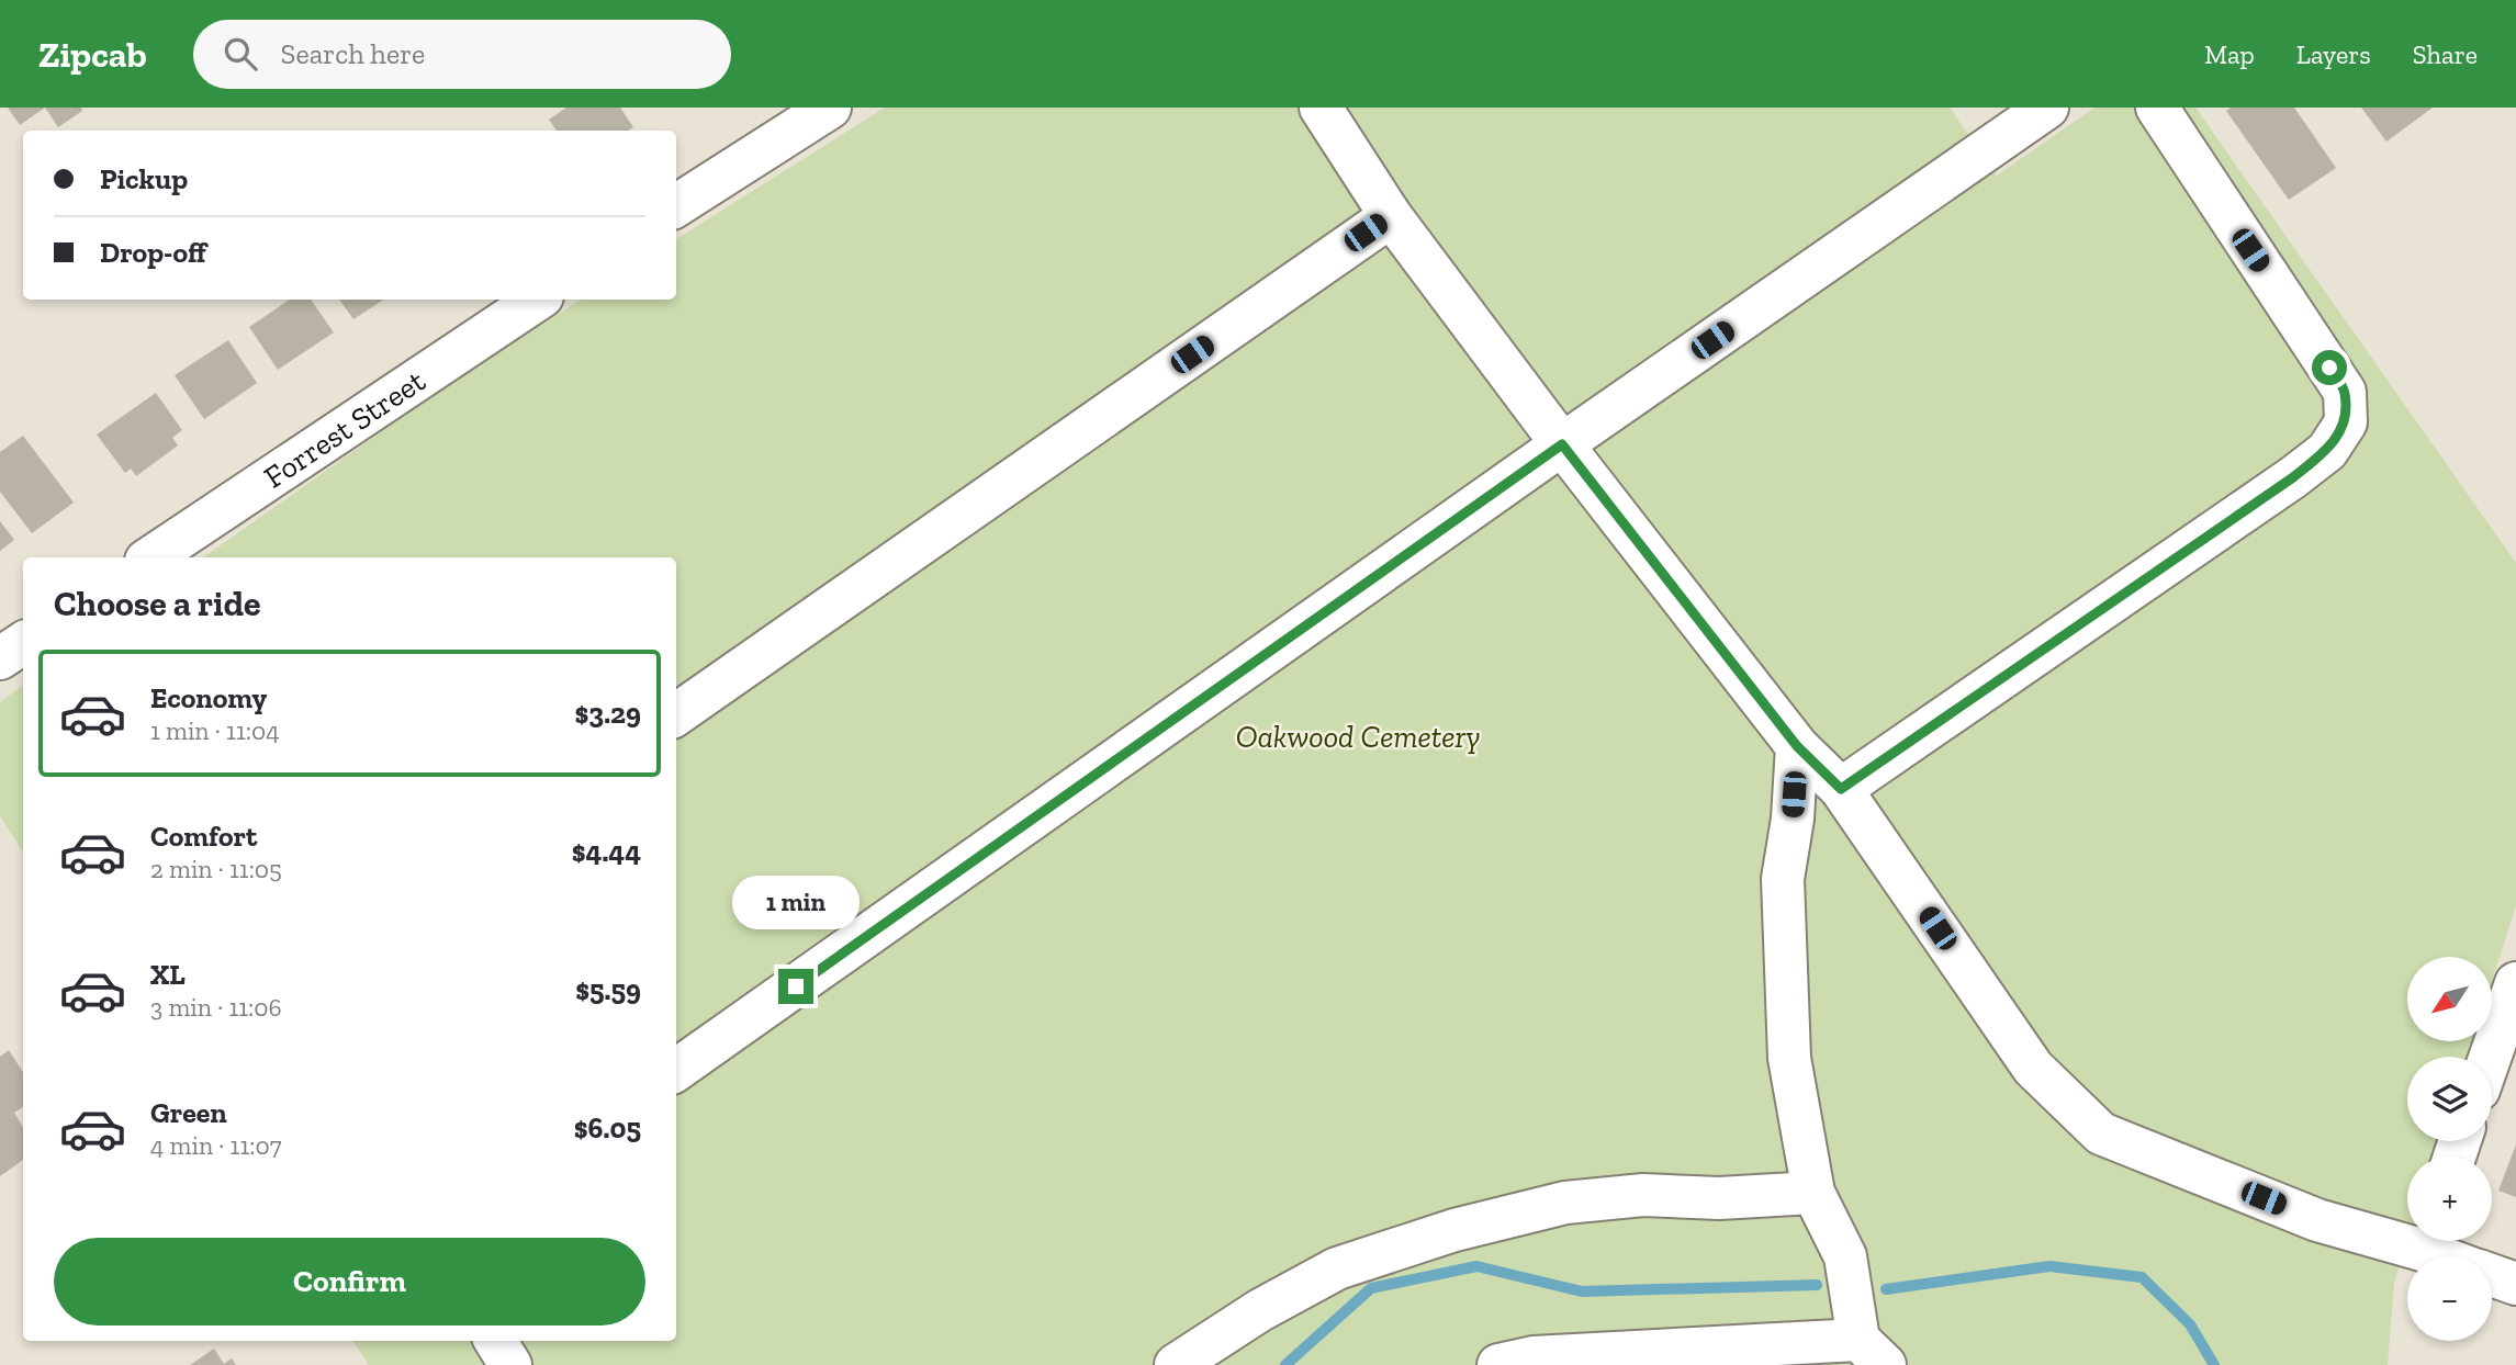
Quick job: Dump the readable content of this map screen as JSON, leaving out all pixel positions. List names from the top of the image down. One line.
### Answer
{"streets":{"street":["Forrest Street"]},"parks":["Oakwood Cemetery"],"north":"bottom left","page":{"header":"Zipcab","search":"Search here","nav":["Map","Layers","Share"],"banner":["Pickup","Drop-off"],"heading":"Choose a ride","list":[{"name":"Economy","note":"1 min · 11:04","value":"$3.29"},{"name":"Comfort","note":"2 min · 11:05","value":"$4.44"},{"name":"XL","note":"3 min · 11:06","value":"$5.59"},{"name":"Green","note":"4 min · 11:07","value":"$6.05"}],"bubble":"1 min","map_buttons":["+","−"],"buttons":"Confirm"}}
